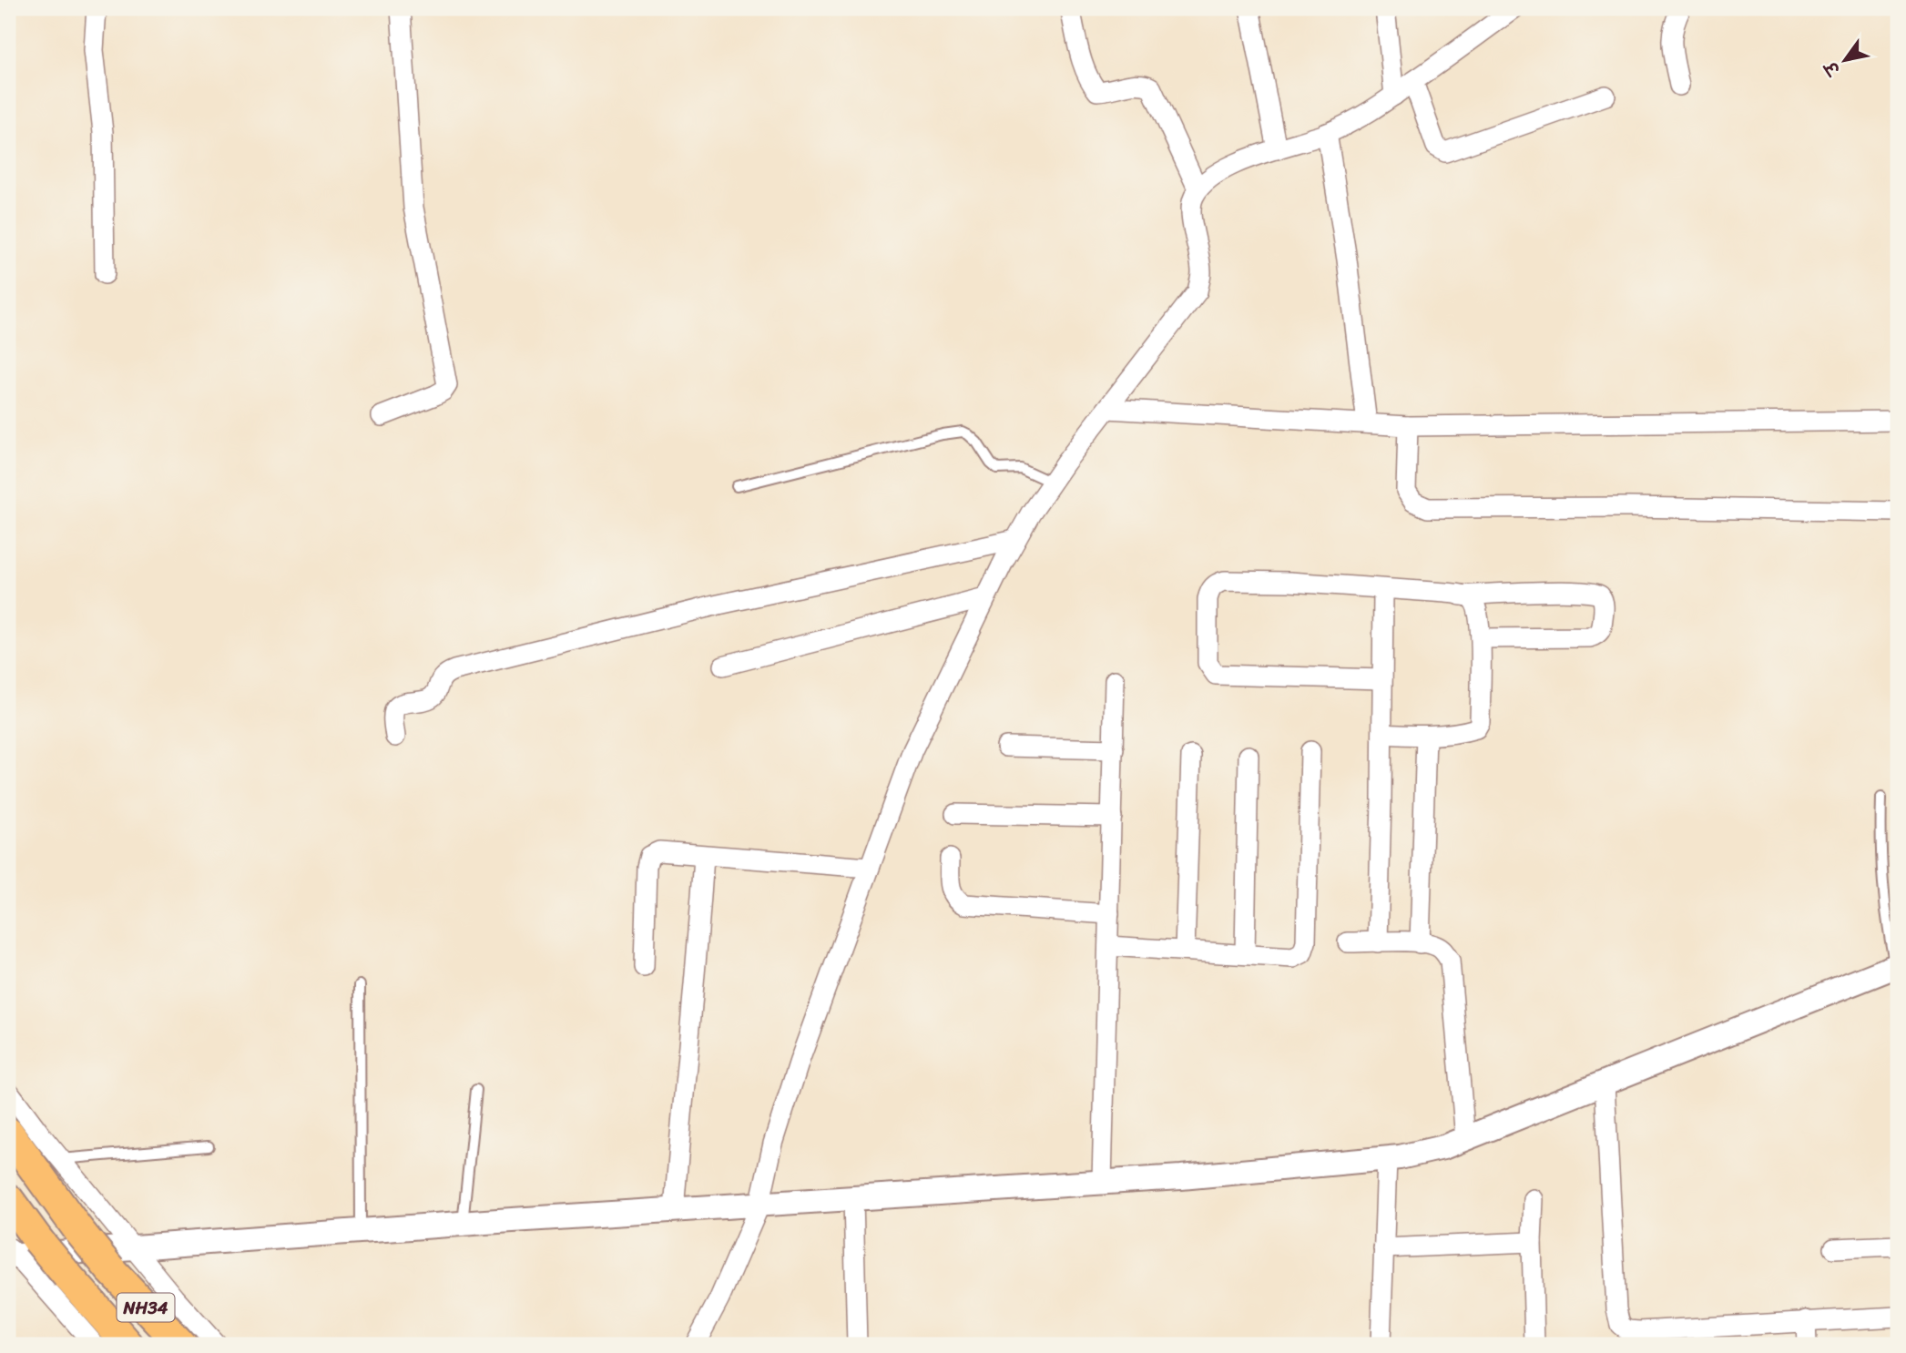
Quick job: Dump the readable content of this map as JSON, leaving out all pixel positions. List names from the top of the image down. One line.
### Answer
{"streets":{"highway":["NH34"]},"north":"bottom left"}
